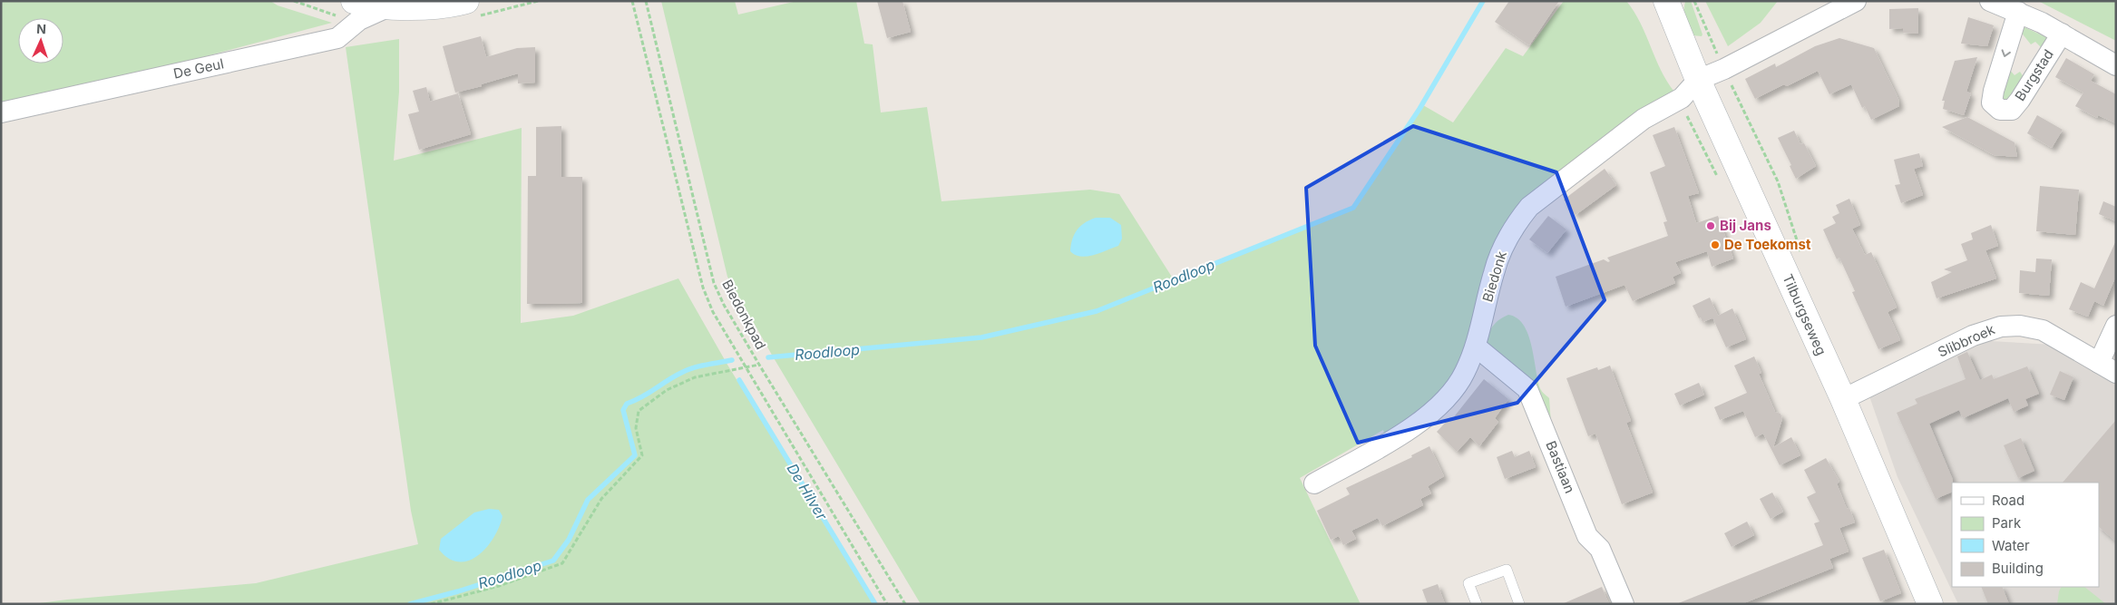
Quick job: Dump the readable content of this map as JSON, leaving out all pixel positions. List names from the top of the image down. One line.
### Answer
{"streets":{"street":["De Geul","Burgstad","Biedonk","Tilburgseweg","Slibbroek","Bastiaan"],"path":["Biedonkpad"]},"crossings":[["Biedonk","Tilburgseweg"],["Biedonk","Bastiaan"],["Tilburgseweg","Slibbroek"]],"water":["Roodloop","De Hilver"],"places":["Bij Jans","De Toekomst"],"legend":["Road","Park","Water","Building"],"north":"top"}
